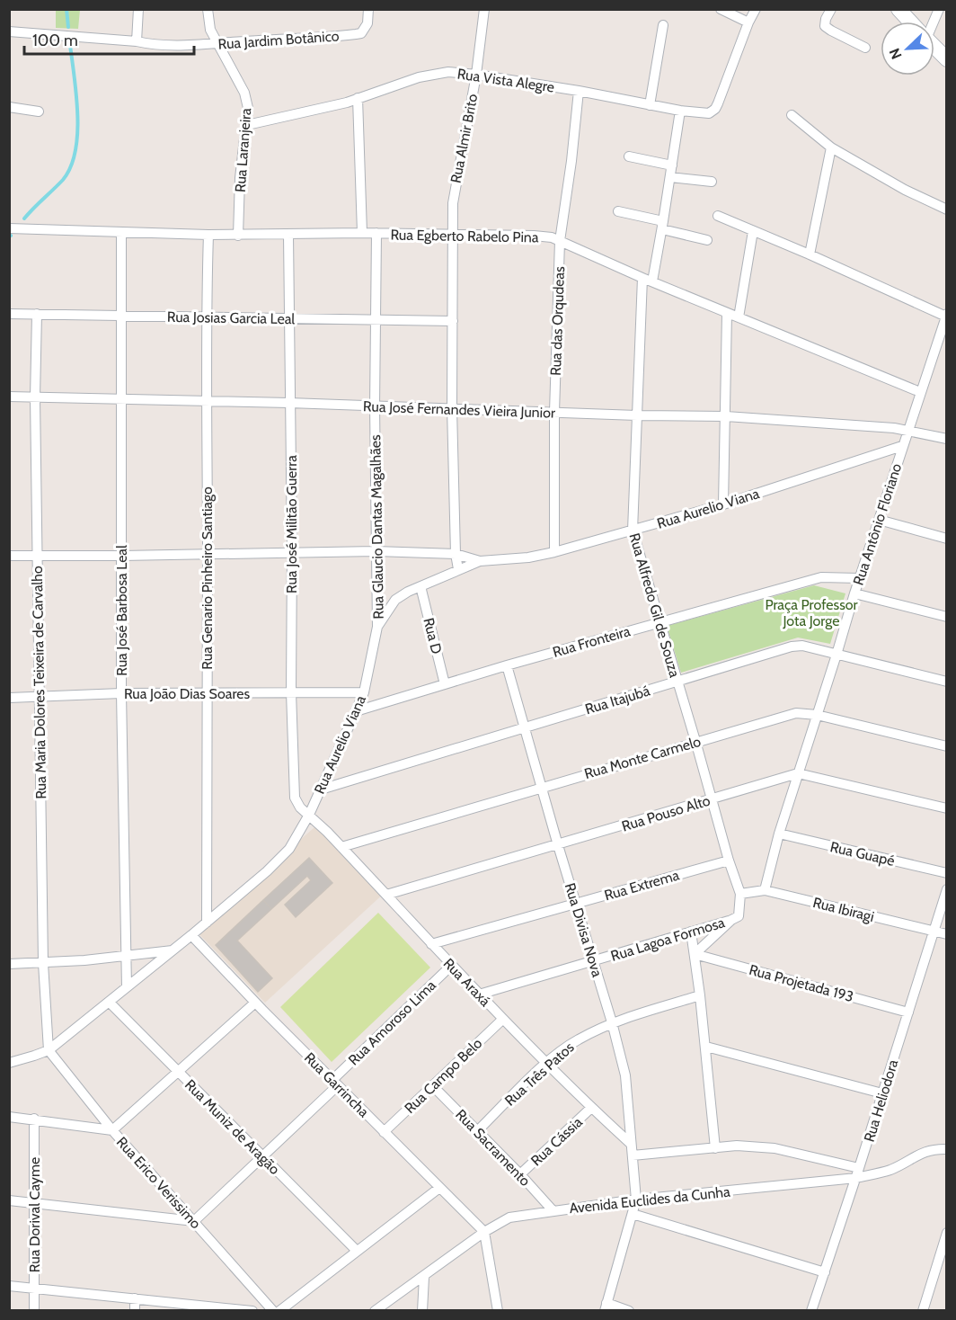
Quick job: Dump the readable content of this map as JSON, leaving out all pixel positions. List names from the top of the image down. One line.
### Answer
{"streets":{"street":["Rua Jardim Botânico","Rua Vista Alegre","Rua Almir Brito","Rua Laranjeira","Rua Egberto Rabelo Pina","Rua Josias Garcia Leal","Rua das Orqudeas","Rua José Fernandes Vieira Junior","Rua Aurelio Viana","Rua José Militão Guerra","Rua Antônio Floriano","Rua Glaucio Dantas Magalhães","Rua Genario Pinheiro Santiago","Rua Alfredo Gil de Souza","Rua José Barbosa Leal","Rua D","Rua Fronteira","Rua Maria Dolores Teixeira de Carvalho","Rua João Dias Soares","Rua Itajubá","Rua Monte Carmelo","Rua Pouso Alto","Rua Guapé","Rua Extrema","Rua Ibiragi","Rua Divisa Nova","Rua Lagoa Formosa","Rua Araxá","Rua Projetada 193","Rua Amoroso Lima","Rua Três Patos","Rua Campo Belo","Rua Garrincha","Rua Heliodora","Rua Muniz de Aragão","Rua Cássia","Rua Sacramento","Rua Erico Verissimo","Avenida Euclides da Cunha","Rua Dorival Cayme"]},"crossings":[["Rua Jardim Botânico","Rua Laranjeira"],["Rua Vista Alegre","Rua Almir Brito"],["Rua Vista Alegre","Rua Laranjeira"],["Rua Vista Alegre","Rua das Orqudeas"],["Rua Almir Brito","Rua Egberto Rabelo Pina"],["Rua Almir Brito","Rua Josias Garcia Leal"],["Rua Almir Brito","Rua José Fernandes Vieira Junior"],["Rua Almir Brito","Rua Aurelio Viana"],["Rua Laranjeira","Rua Egberto Rabelo Pina"],["Rua Egberto Rabelo Pina","Rua das Orqudeas"],["Rua Egberto Rabelo Pina","Rua José Militão Guerra"],["Rua Egberto Rabelo Pina","Rua Antônio Floriano"],["Rua Egberto Rabelo Pina","Rua Glaucio Dantas Magalhães"],["Rua Egberto Rabelo Pina","Rua Genario Pinheiro Santiago"],["Rua Egberto Rabelo Pina","Rua Alfredo Gil de Souza"],["Rua Egberto Rabelo Pina","Rua José Barbosa Leal"],["Rua Josias Garcia Leal","Rua José Militão Guerra"],["Rua Josias Garcia Leal","Rua Glaucio Dantas Magalhães"],["Rua Josias Garcia Leal","Rua Genario Pinheiro Santiago"],["Rua Josias Garcia Leal","Rua José Barbosa Leal"],["Rua Josias Garcia Leal","Rua Maria Dolores Teixeira de Carvalho"],["Rua das Orqudeas","Rua José Fernandes Vieira Junior"],["Rua das Orqudeas","Rua Aurelio Viana"],["Rua José Fernandes Vieira Junior","Rua José Militão Guerra"],["Rua José Fernandes Vieira Junior","Rua Antônio Floriano"],["Rua José Fernandes Vieira Junior","Rua Glaucio Dantas Magalhães"],["Rua José Fernandes Vieira Junior","Rua Genario Pinheiro Santiago"],["Rua José Fernandes Vieira Junior","Rua Alfredo Gil de Souza"],["Rua José Fernandes Vieira Junior","Rua José Barbosa Leal"],["Rua José Fernandes Vieira Junior","Rua Maria Dolores Teixeira de Carvalho"],["Rua Aurelio Viana","Rua José Militão Guerra"],["Rua Aurelio Viana","Rua Antônio Floriano"],["Rua Aurelio Viana","Rua Glaucio Dantas Magalhães"],["Rua Aurelio Viana","Rua Genario Pinheiro Santiago"],["Rua Aurelio Viana","Rua Alfredo Gil de Souza"],["Rua Aurelio Viana","Rua José Barbosa Leal"],["Rua Aurelio Viana","Rua D"],["Rua Aurelio Viana","Rua Fronteira"],["Rua Aurelio Viana","Rua Maria Dolores Teixeira de Carvalho"],["Rua Aurelio Viana","Rua João Dias Soares"],["Rua Aurelio Viana","Rua Itajubá"],["Rua Aurelio Viana","Rua Araxá"],["Rua Aurelio Viana","Rua Garrincha"],["Rua Aurelio Viana","Rua Muniz de Aragão"],["Rua Aurelio Viana","Rua Erico Verissimo"],["Rua José Militão Guerra","Rua João Dias Soares"],["Rua José Militão Guerra","Rua Araxá"],["Rua Antônio Floriano","Rua Fronteira"],["Rua Antônio Floriano","Rua Itajubá"],["Rua Antônio Floriano","Rua Monte Carmelo"],["Rua Antônio Floriano","Rua Pouso Alto"],["Rua Antônio Floriano","Rua Guapé"],["Rua Antônio Floriano","Rua Ibiragi"],["Rua Genario Pinheiro Santiago","Rua João Dias Soares"],["Rua Alfredo Gil de Souza","Rua Fronteira"],["Rua Alfredo Gil de Souza","Rua Itajubá"],["Rua Alfredo Gil de Souza","Rua Monte Carmelo"],["Rua Alfredo Gil de Souza","Rua Pouso Alto"],["Rua Alfredo Gil de Souza","Rua Extrema"],["Rua Alfredo Gil de Souza","Rua Ibiragi"],["Rua José Barbosa Leal","Rua João Dias Soares"],["Rua D","Rua Fronteira"],["Rua Fronteira","Rua Divisa Nova"],["Rua Maria Dolores Teixeira de Carvalho","Rua João Dias Soares"],["Rua Maria Dolores Teixeira de Carvalho","Rua Erico Verissimo"],["Rua Itajubá","Rua Divisa Nova"],["Rua Monte Carmelo","Rua Divisa Nova"],["Rua Monte Carmelo","Rua Araxá"],["Rua Pouso Alto","Rua Divisa Nova"],["Rua Pouso Alto","Rua Araxá"],["Rua Extrema","Rua Divisa Nova"],["Rua Extrema","Rua Araxá"],["Rua Ibiragi","Rua Heliodora"],["Rua Divisa Nova","Rua Lagoa Formosa"],["Rua Divisa Nova","Rua Araxá"],["Rua Divisa Nova","Rua Três Patos"],["Rua Divisa Nova","Avenida Euclides da Cunha"],["Rua Lagoa Formosa","Rua Araxá"],["Rua Araxá","Rua Amoroso Lima"],["Rua Araxá","Rua Três Patos"],["Rua Araxá","Rua Campo Belo"],["Rua Araxá","Rua Cássia"],["Rua Projetada 193","Rua Heliodora"],["Rua Amoroso Lima","Rua Garrincha"],["Rua Amoroso Lima","Rua Muniz de Aragão"],["Rua Amoroso Lima","Rua Erico Verissimo"],["Rua Três Patos","Rua Sacramento"],["Rua Campo Belo","Rua Garrincha"],["Rua Campo Belo","Rua Sacramento"],["Rua Garrincha","Avenida Euclides da Cunha"],["Rua Heliodora","Avenida Euclides da Cunha"],["Rua Cássia","Rua Sacramento"],["Rua Sacramento","Avenida Euclides da Cunha"]],"parks":["Praça Professor Jota Jorge"],"scale_bar":"100 m","north":"bottom left"}
